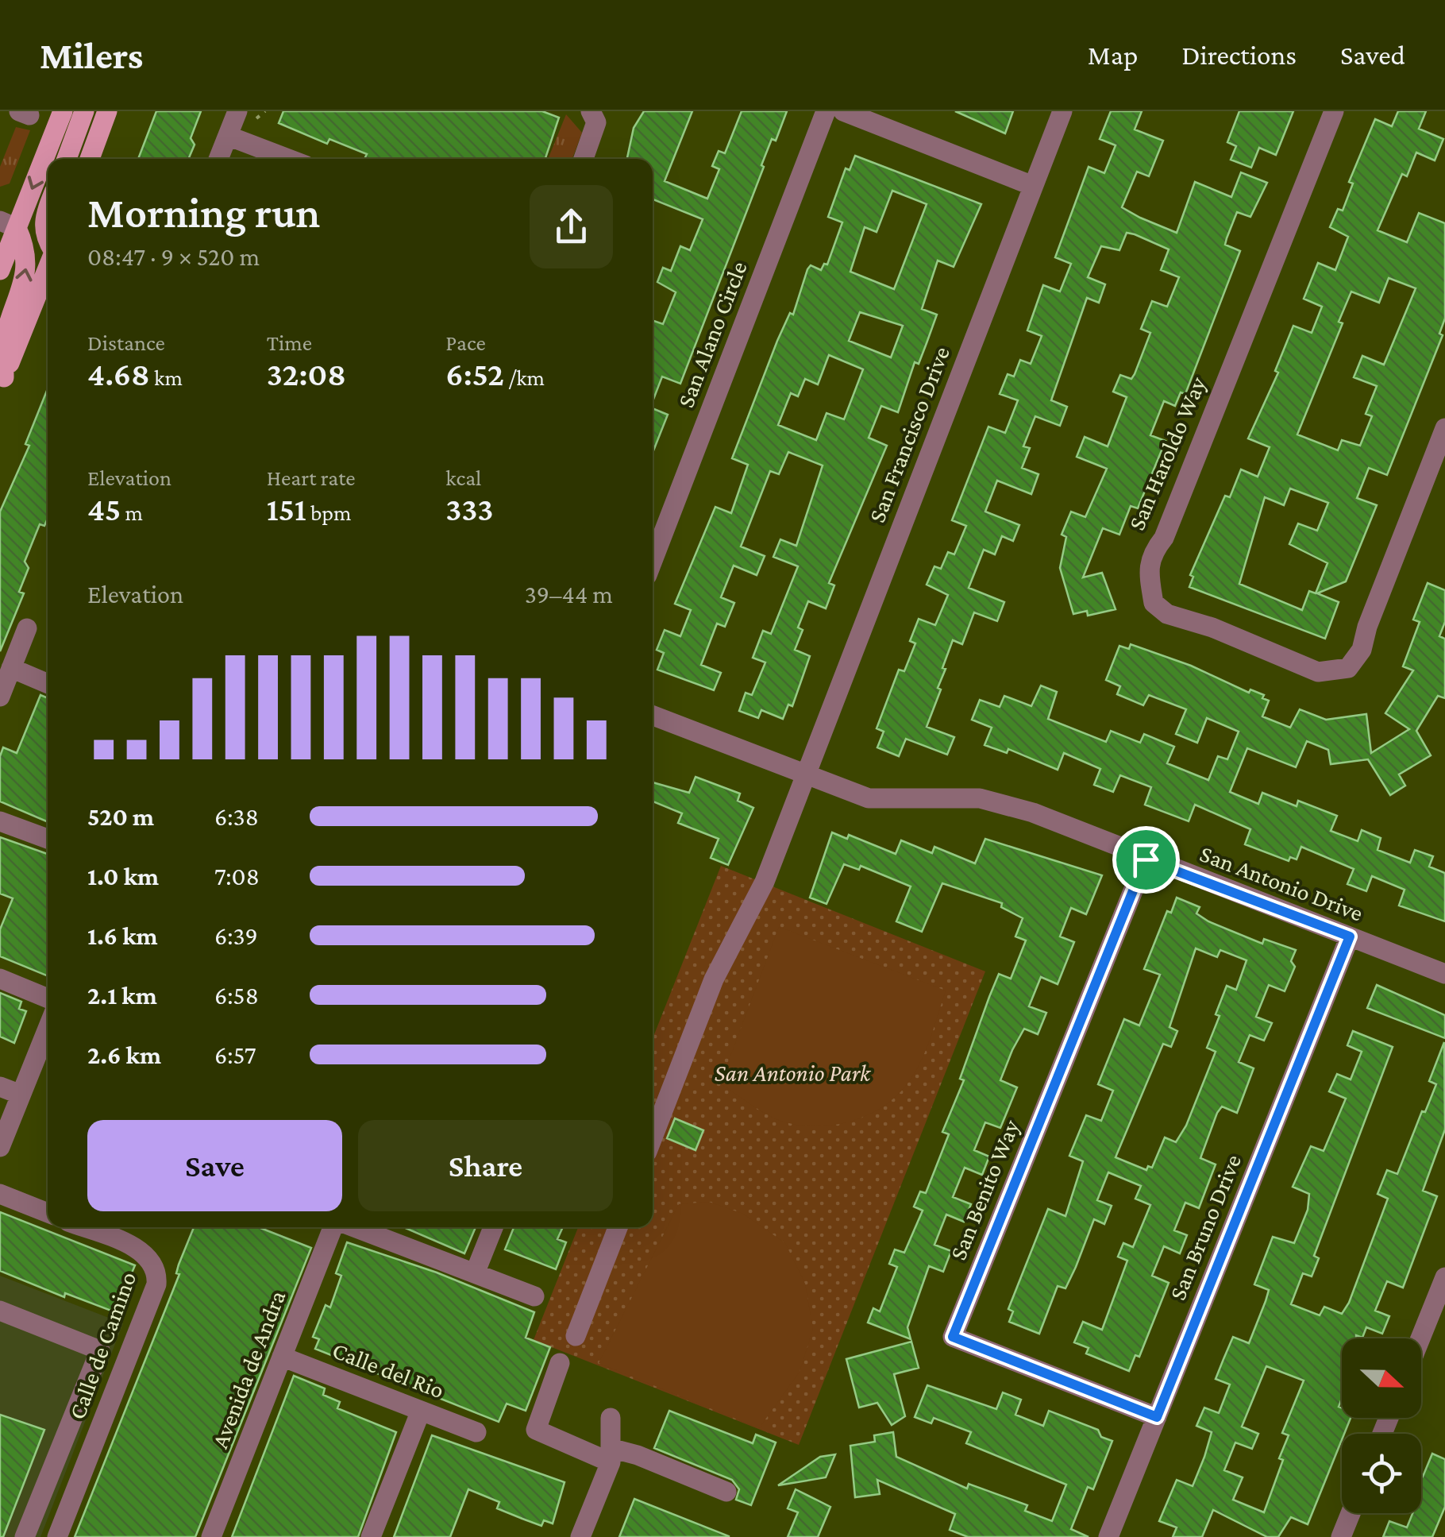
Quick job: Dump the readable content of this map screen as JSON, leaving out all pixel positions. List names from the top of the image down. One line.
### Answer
{"streets":{"street":["San Alano Circle","San Francisco Drive","San Haroldo Way","San Antonio Drive","San Benito Way","San Bruno Drive","Calle de Camino","Avenida de Andra","Calle del Rio"]},"crossings":[["San Francisco Drive","San Antonio Drive"],["San Antonio Drive","San Benito Way"],["San Antonio Drive","San Bruno Drive"],["San Benito Way","San Bruno Drive"],["Avenida de Andra","Calle del Rio"]],"parks":["San Antonio Park"],"north":"right","page":{"header":"Milers","nav":["Map","Directions","Saved"],"heading":["Morning run","08:47 · 9 × 520 m"],"stats":[["Distance","4.68 km"],["Time","32:08"],["Pace","6:52 /km"],["Elevation","45 m"],["Heart rate","151 bpm"],["kcal","333"]],"chart":["Elevation","39–44 m"],"list":[{"name":"520 m","note":"6:38"},{"name":"1.0 km","note":"7:08"},{"name":"1.6 km","note":"6:39"},{"name":"2.1 km","note":"6:58"},{"name":"2.6 km","note":"6:57"}],"buttons":["Save","Share"]}}
